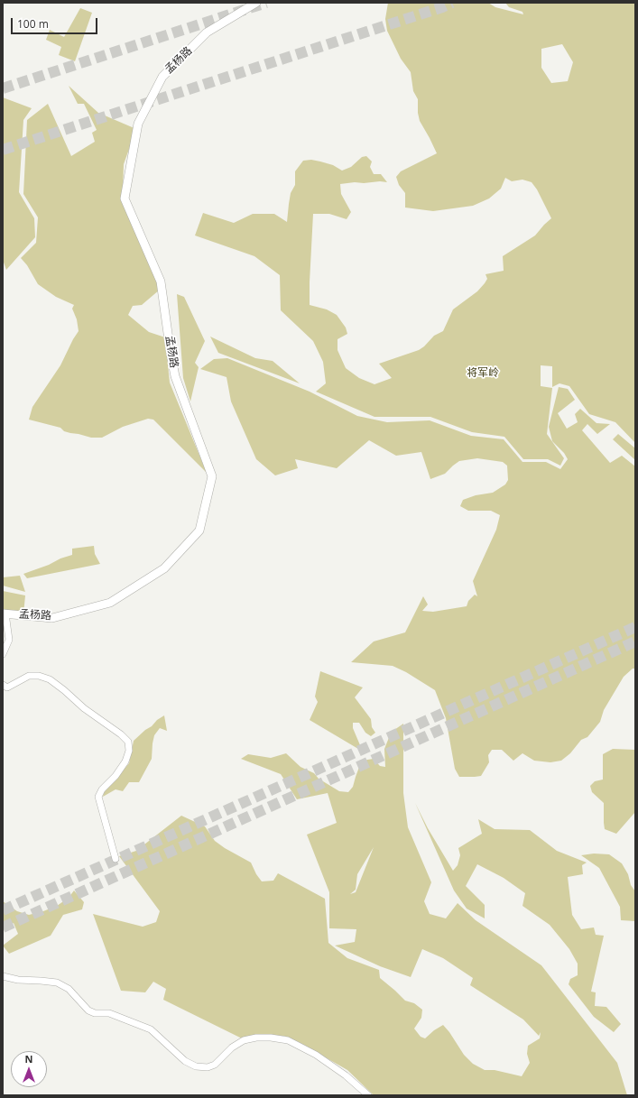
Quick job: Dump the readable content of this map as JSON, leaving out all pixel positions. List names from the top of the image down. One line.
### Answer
{"streets":{"main road":["孟杨路"]},"parks":["将军岭"],"scale_bar":"100 m","north":"top"}
